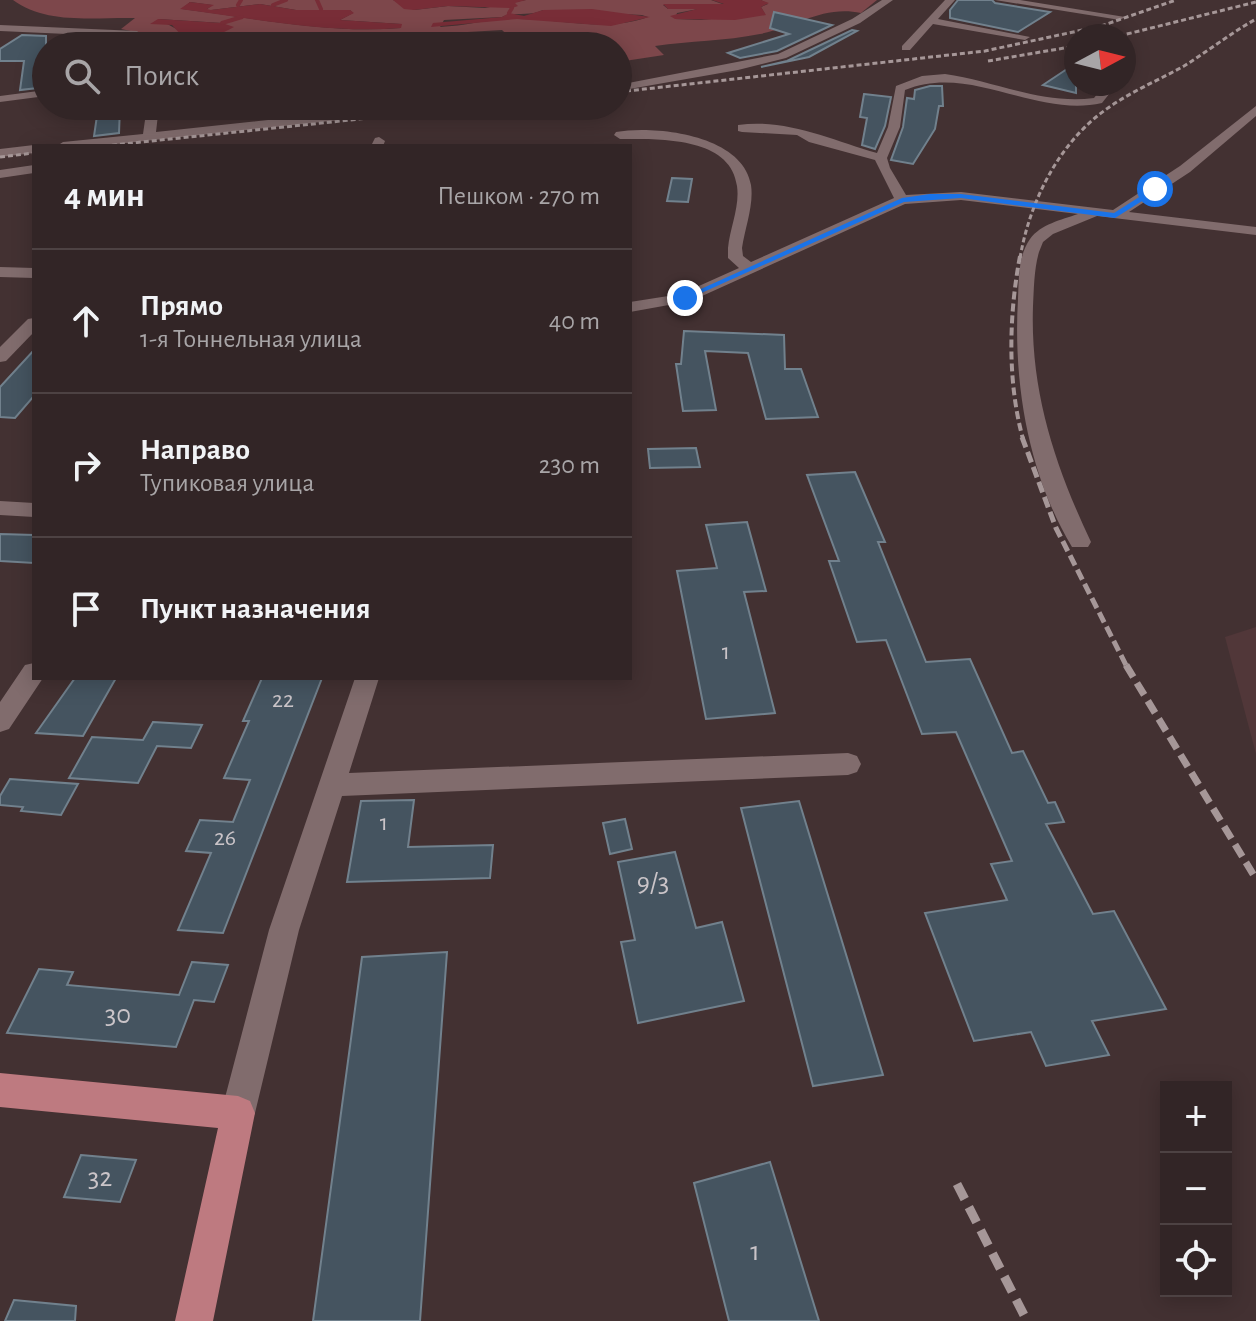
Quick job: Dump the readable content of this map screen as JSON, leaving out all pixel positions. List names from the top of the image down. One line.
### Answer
{"house_numbers":["1","22","1","26","9/3","30","32","1"],"north":"right","page":{"search":"Поиск","heading":["4 мин","Пешком · 270 m"],"list":[["Прямо","1-я Тоннельная улица","40 m"],["Направо","Тупиковая улица","230 m"],"Пункт назначения"],"map_buttons":["+","−"]}}
